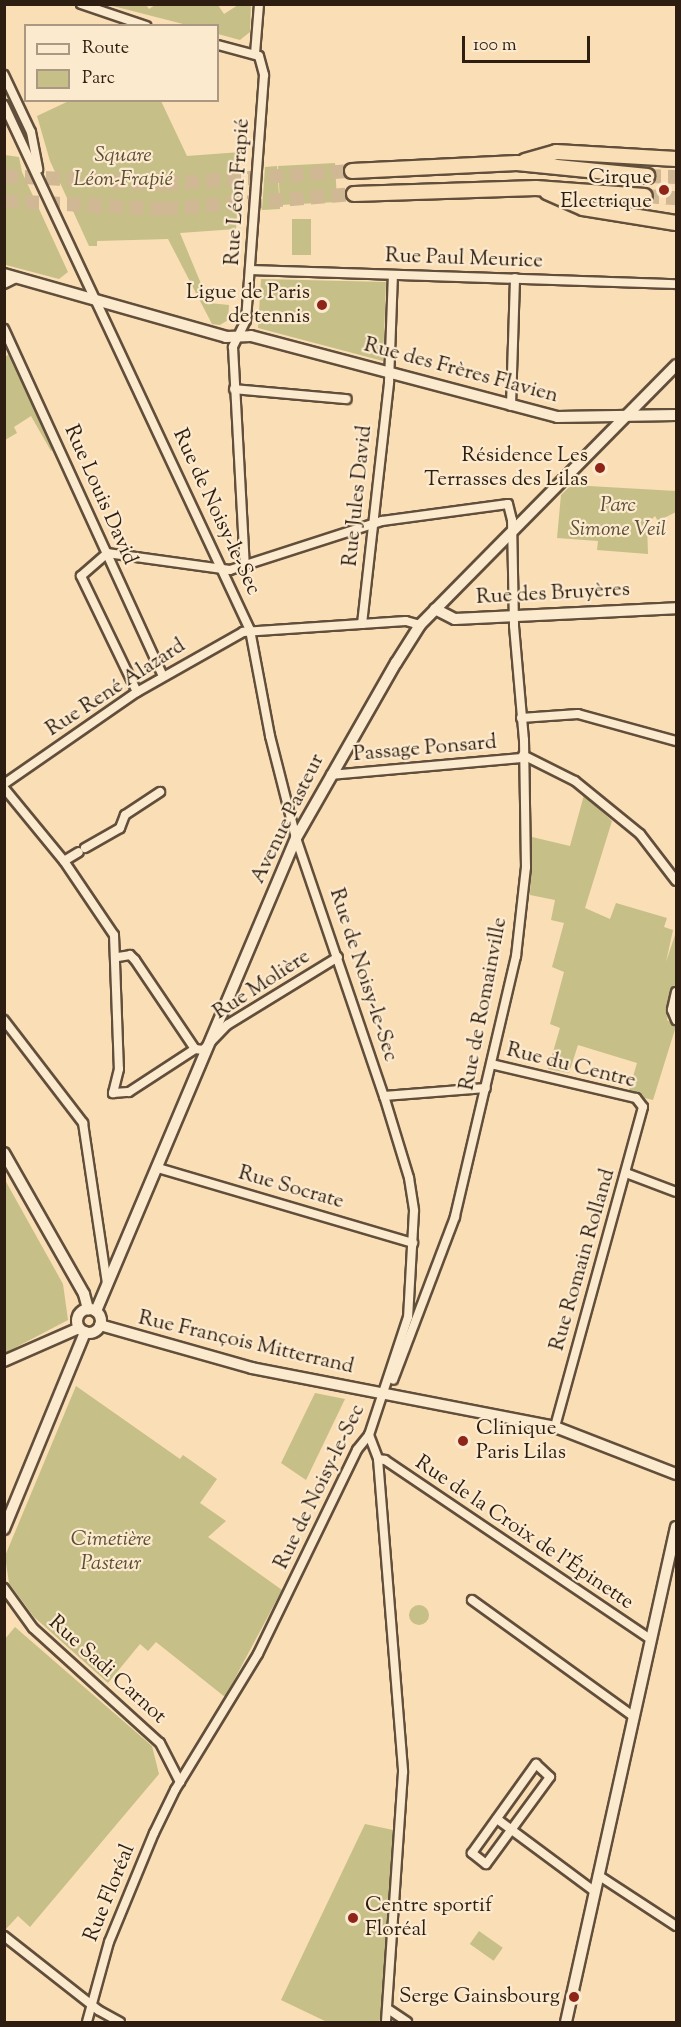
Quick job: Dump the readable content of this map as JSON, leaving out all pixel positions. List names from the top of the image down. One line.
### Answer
{"streets":{"street":["Rue Léon Frapié","Rue Paul Meurice","Rue des Frères Flavien","Rue Louis David","Rue Jules David","Rue de Noisy-le-Sec","Rue des Bruyères","Rue René Alazard","Passage Ponsard","Avenue Pasteur","Rue Molière","Rue de Romainville","Rue du Centre","Rue Socrate","Rue Romain Rolland","Rue François Mitterrand","Rue de la Croix de l'Épinette","Rue Sadi Carnot","Rue Floréal"]},"crossings":[["Rue Léon Frapié","Rue Paul Meurice"],["Rue Léon Frapié","Rue des Frères Flavien"],["Rue Paul Meurice","Rue Jules David"],["Rue des Frères Flavien","Rue Jules David"],["Rue des Frères Flavien","Rue de Noisy-le-Sec"],["Rue des Frères Flavien","Avenue Pasteur"],["Rue Louis David","Rue René Alazard"],["Rue Jules David","Rue de Romainville"],["Rue de Noisy-le-Sec","Rue René Alazard"],["Rue de Noisy-le-Sec","Avenue Pasteur"],["Rue de Noisy-le-Sec","Rue Molière"],["Rue de Noisy-le-Sec","Rue de Romainville"],["Rue de Noisy-le-Sec","Rue Socrate"],["Rue de Noisy-le-Sec","Rue François Mitterrand"],["Rue de Noisy-le-Sec","Rue Sadi Carnot"],["Rue de Noisy-le-Sec","Rue Floréal"],["Rue des Bruyères","Avenue Pasteur"],["Rue des Bruyères","Rue de Romainville"],["Passage Ponsard","Avenue Pasteur"],["Passage Ponsard","Rue de Romainville"],["Avenue Pasteur","Rue Molière"],["Avenue Pasteur","Rue de Romainville"],["Avenue Pasteur","Rue Socrate"],["Rue de Romainville","Rue du Centre"],["Rue de Romainville","Rue François Mitterrand"],["Rue du Centre","Rue Romain Rolland"],["Rue Romain Rolland","Rue François Mitterrand"],["Rue Sadi Carnot","Rue Floréal"]],"parks":["Square Léon-Frapié","Parc Simone Veil","Cimetière Pasteur"],"places":["Cirque Electrique","Ligue de Paris de tennis","Résidence Les Terrasses des Lilas","Clinique Paris Lilas","Centre sportif Floréal","Serge Gainsbourg"],"legend":["Route","Parc"],"scale_bar":"100 m"}
